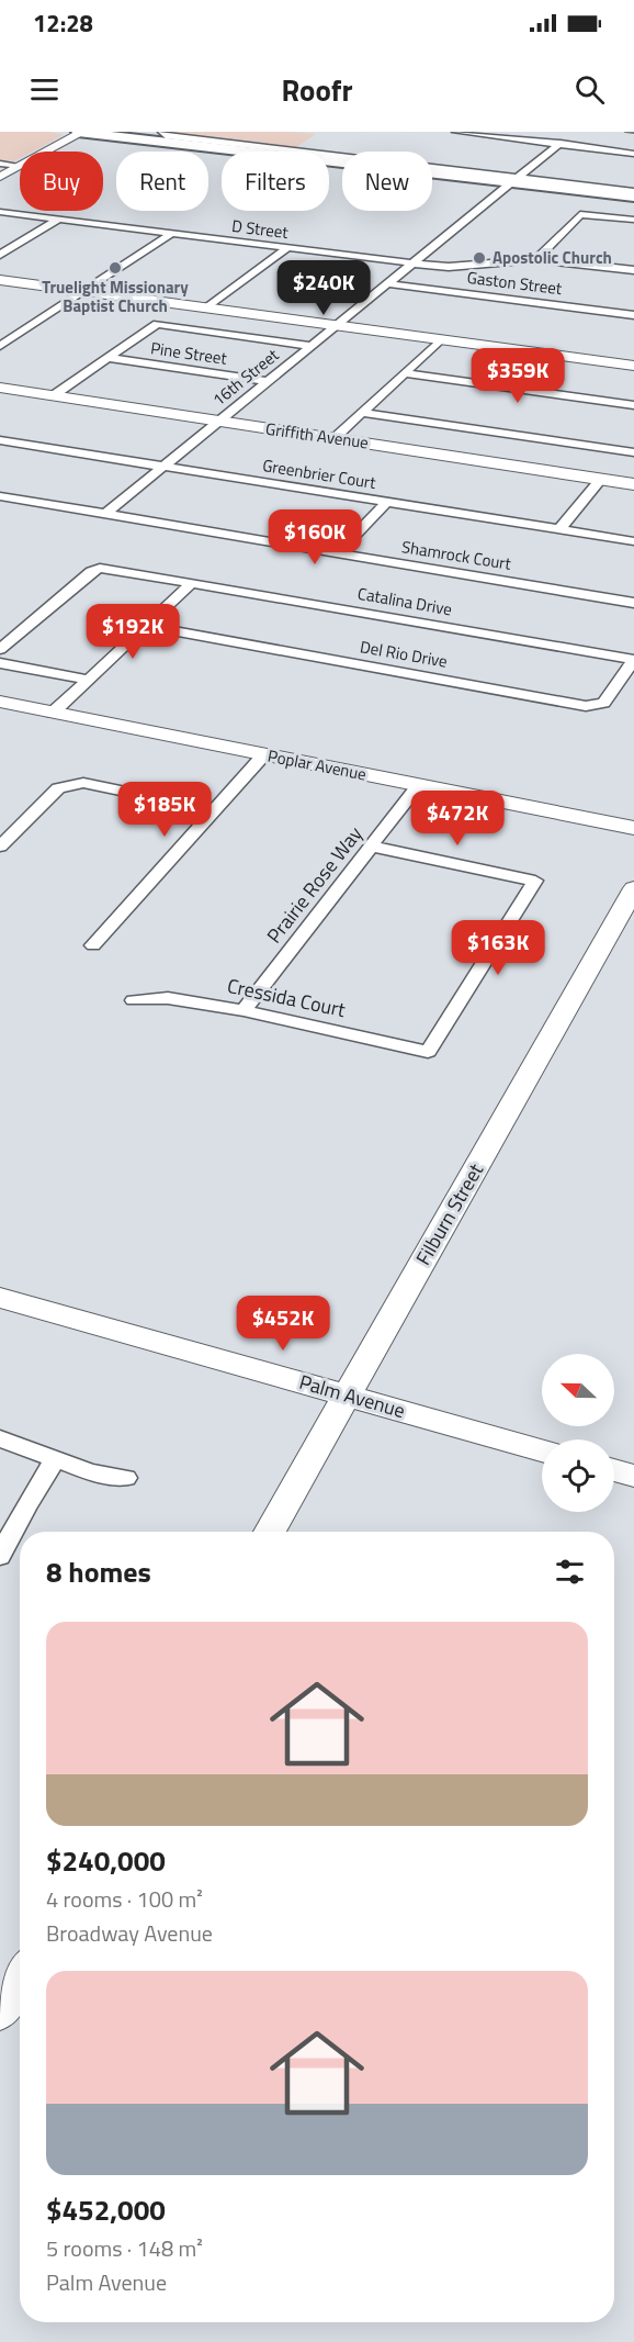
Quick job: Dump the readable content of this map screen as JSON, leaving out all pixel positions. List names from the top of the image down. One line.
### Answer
{"streets":{"street":["D Street","Gaston Street","Pine Street","16th Street","Griffith Avenue","Greenbrier Court","Shamrock Court","Catalina Drive","Del Rio Drive","Poplar Avenue","Prairie Rose Way","Cressida Court","Filburn Street","Palm Avenue"]},"crossings":[["D Street","16th Street"],["Gaston Street","16th Street"],["Pine Street","16th Street"],["16th Street","Griffith Avenue"],["16th Street","Greenbrier Court"],["16th Street","Shamrock Court"],["Catalina Drive","Del Rio Drive"],["Poplar Avenue","Prairie Rose Way"],["Prairie Rose Way","Cressida Court"],["Filburn Street","Palm Avenue"]],"places":["Apostolic Church","Truelight Missionary Baptist Church"],"north":"left","page":{"status":"12:28","header":"Roofr","chip":["Buy","Rent","Filters","New"],"price":["$240K","$359K","$160K","$192K","$185K","$472K","$163K","$452K"],"heading":"8 homes","list":[{"name":"$240,000","note":"4 rooms · 100 m² · Broadway Avenue"},{"name":"$452,000","note":"5 rooms · 148 m² · Palm Avenue"}]}}
